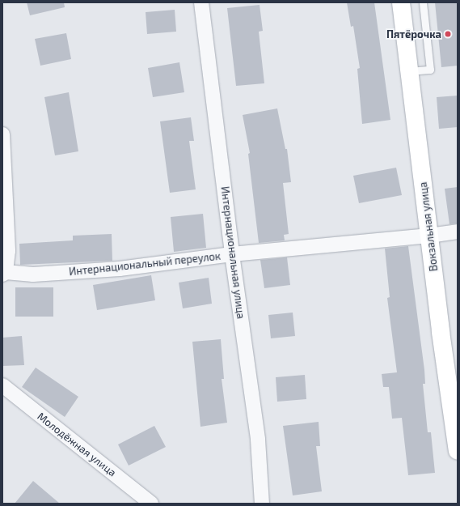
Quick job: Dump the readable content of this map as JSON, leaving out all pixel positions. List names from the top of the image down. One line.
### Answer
{"streets":{"street":["Вокзальная улица","Интернациональная улица","Интернациональный переулок","Молодёжная улица"]},"crossings":[["Вокзальная улица","Интернациональный переулок"],["Интернациональная улица","Интернациональный переулок"]],"places":["Пятёрочка"]}
